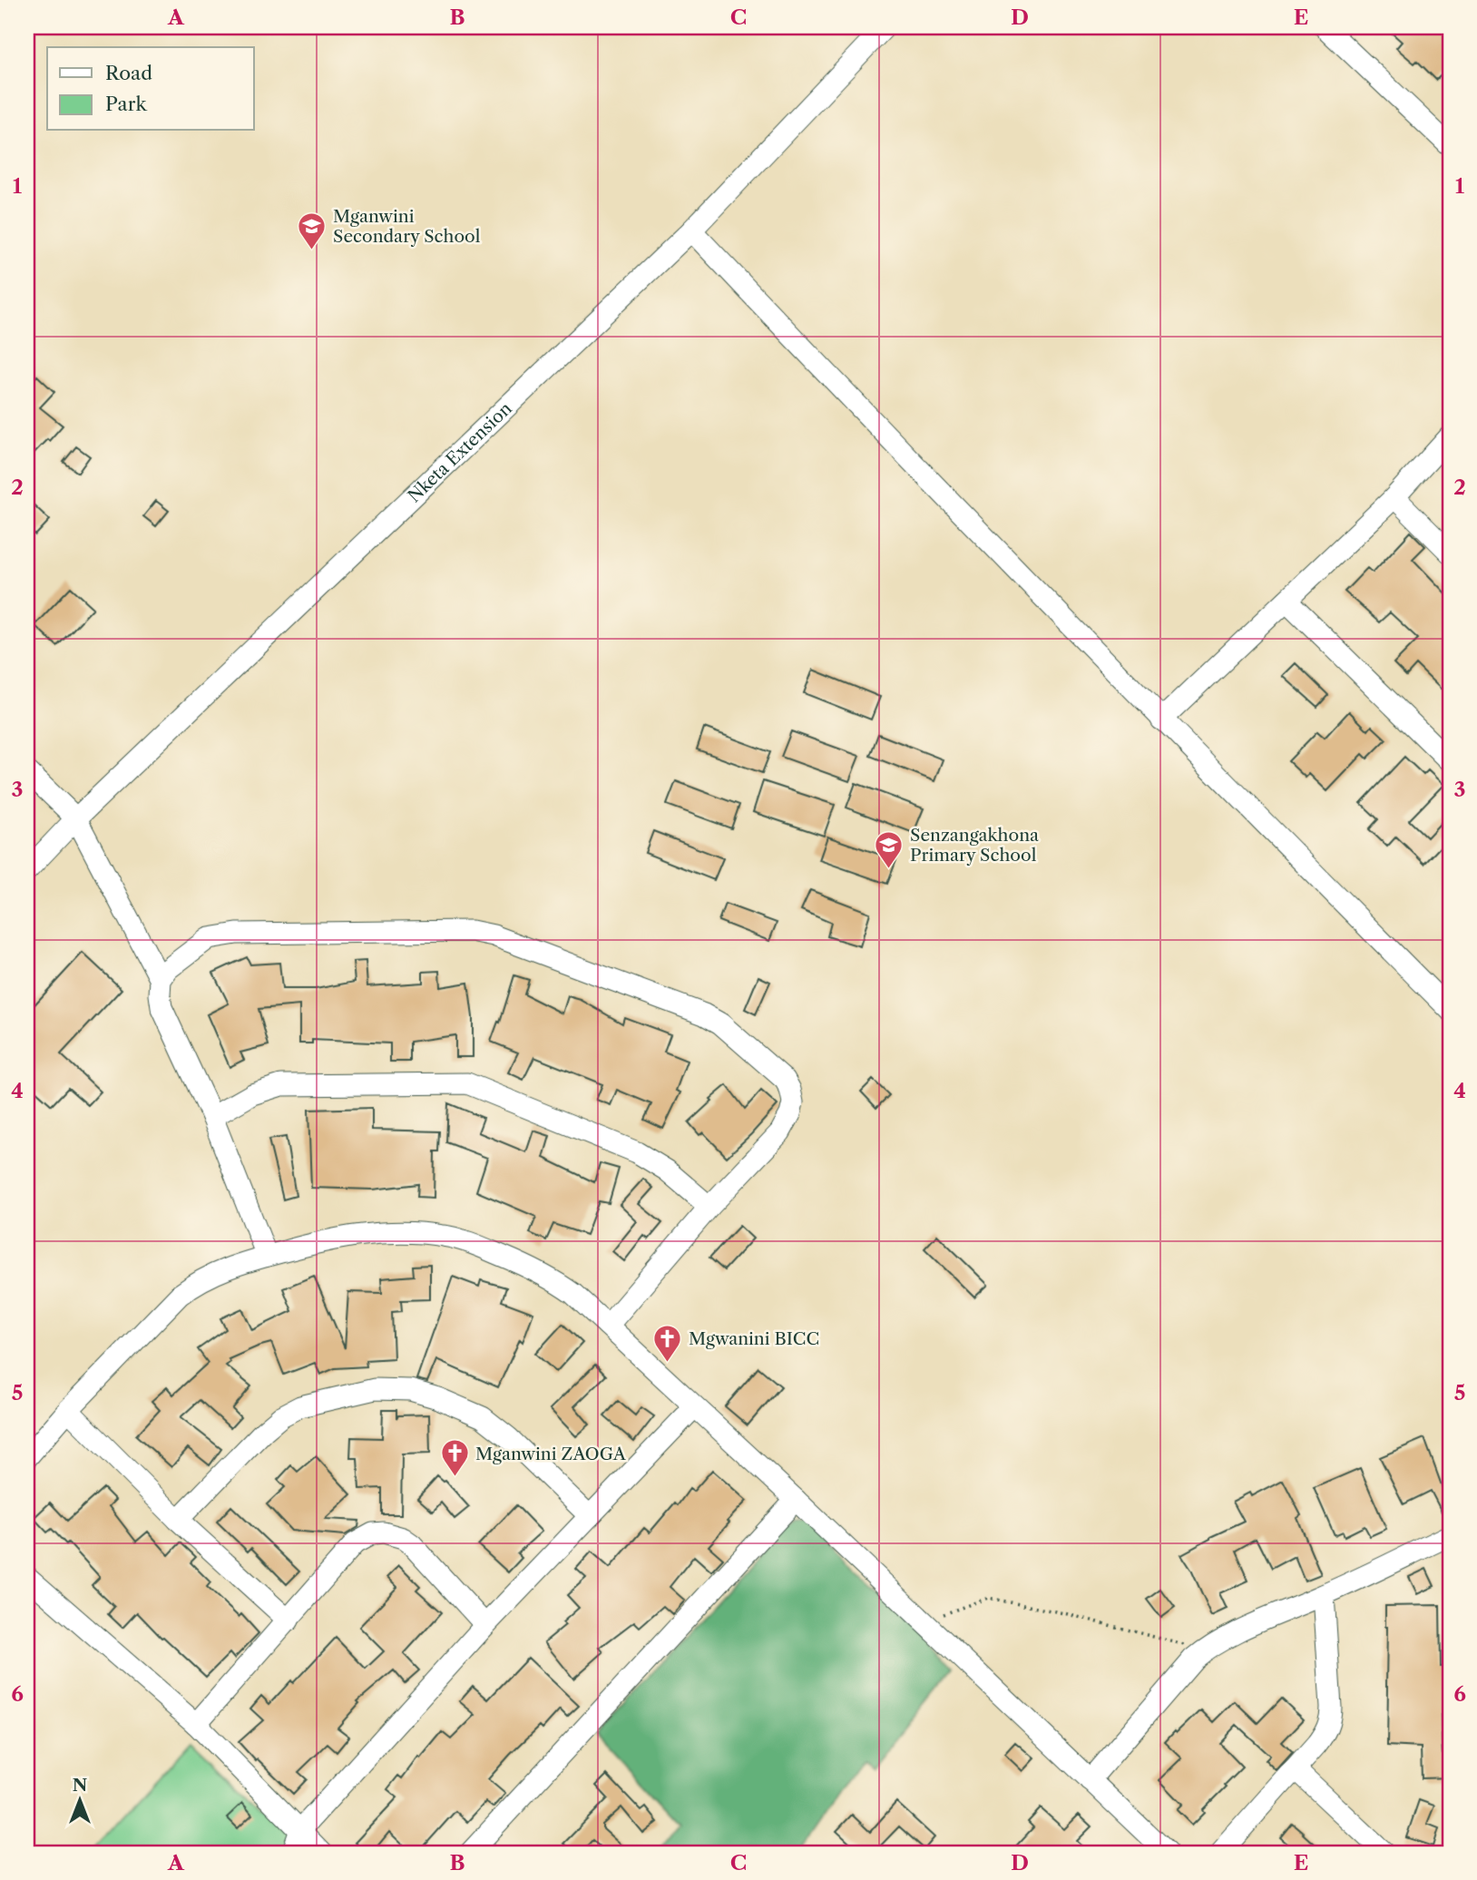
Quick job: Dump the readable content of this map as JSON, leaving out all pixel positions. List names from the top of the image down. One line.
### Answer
{"streets":{"street":["Nketa Extension"]},"places":{"school or university":["Mganwini Secondary School","Senzangakhona Primary School"],"church":["Mgwanini BICC","Mganwini ZAOGA"]},"legend":["Road","Park"],"north":"top","grid":{"columns":["A","B","C","D","E"],"rows":["1","2","3","4","5","6"]}}
